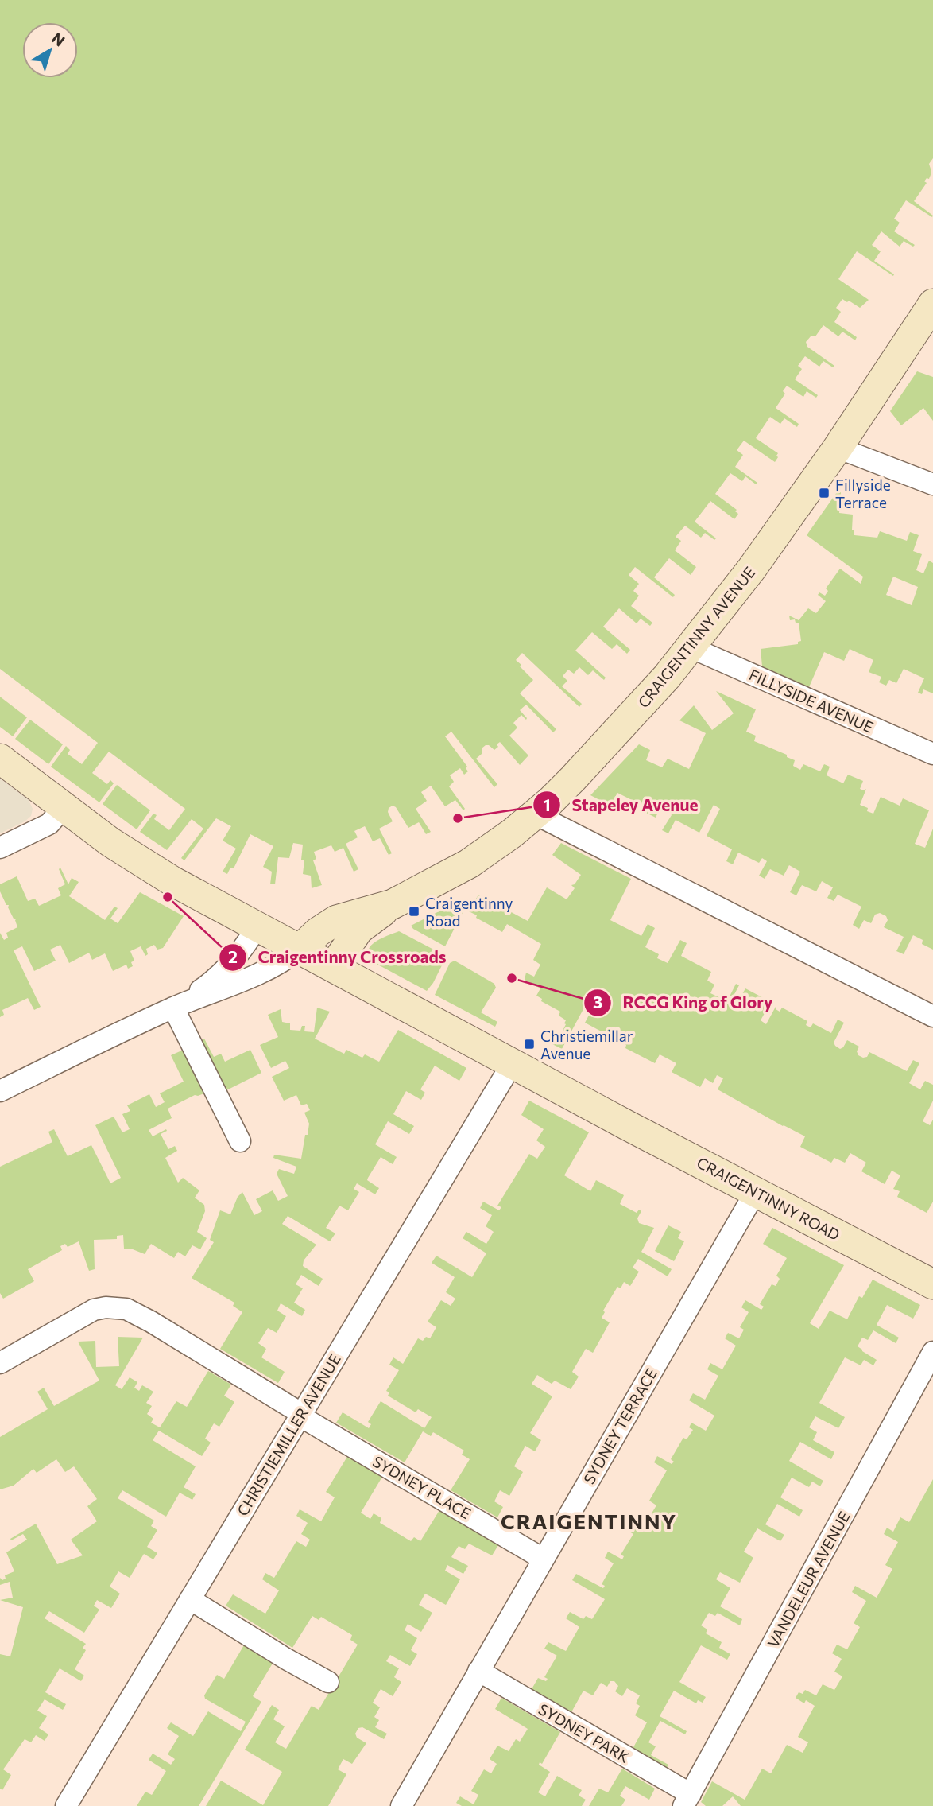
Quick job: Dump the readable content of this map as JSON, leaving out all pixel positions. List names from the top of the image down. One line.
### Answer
{"streets":{"street":["CRAIGENTINNY AVENUE","FILLYSIDE AVENUE","CRAIGENTINNY ROAD","SYDNEY TERRACE","CHRISTIEMILLER AVENUE","SYDNEY PLACE","VANDELEUR AVENUE","SYDNEY PARK"]},"crossings":[["CRAIGENTINNY AVENUE","FILLYSIDE AVENUE"],["CRAIGENTINNY AVENUE","CRAIGENTINNY ROAD"],["CRAIGENTINNY ROAD","SYDNEY TERRACE"],["CRAIGENTINNY ROAD","CHRISTIEMILLER AVENUE"],["SYDNEY TERRACE","SYDNEY PLACE"],["SYDNEY TERRACE","SYDNEY PARK"],["CHRISTIEMILLER AVENUE","SYDNEY PLACE"],["VANDELEUR AVENUE","SYDNEY PARK"]],"districts":["CRAIGENTINNY"],"places":{"transit":["Fillyside Terrace","Craigentinny Road","Christiemillar Avenue"],"other":["Stapeley Avenue","Craigentinny Crossroads","RCCG King of Glory"]},"north":"top right"}
